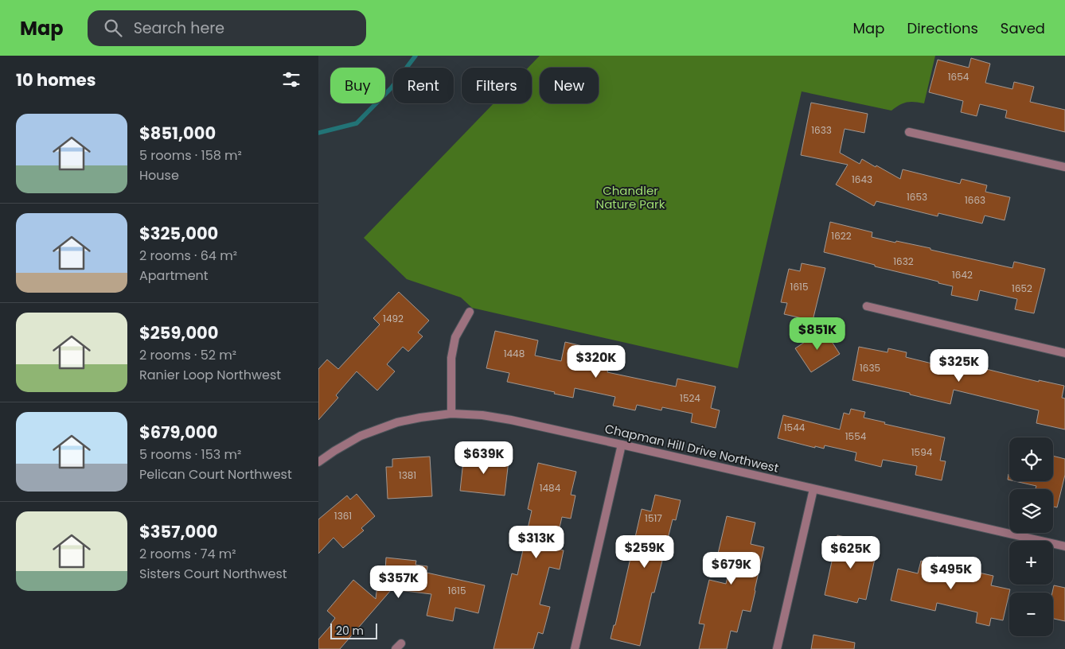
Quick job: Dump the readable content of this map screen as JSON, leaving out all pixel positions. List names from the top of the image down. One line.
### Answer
{"streets":{"street":["Chapman Hill Drive Northwest"]},"parks":["Chandler Nature Park"],"house_numbers":["1654","1633","1643","1653","1663","1622","1632","1642","1615","1652","1492","1448","1635","1524","1544","1554","1594","1381","1484","1361","1517","1615"],"scale_bar":"20 m","page":{"header":"Map","search":"Search here","nav":["Map","Directions","Saved"],"heading":"10 homes","chip":["Buy","Rent","Filters","New"],"list":[{"name":"$851,000","note":"5 rooms · 158 m² · House"},{"name":"$325,000","note":"2 rooms · 64 m² · Apartment"},{"name":"$259,000","note":"2 rooms · 52 m² · Ranier Loop Northwest"},{"name":"$679,000","note":"5 rooms · 153 m² · Pelican Court Northwest"},{"name":"$357,000","note":"2 rooms · 74 m² · Sisters Court Northwest"}],"price":["$851K","$320K","$325K","$639K","$313K","$259K","$625K","$679K","$495K","$357K"],"map_buttons":["+","−"],"scale":"20 m"}}
